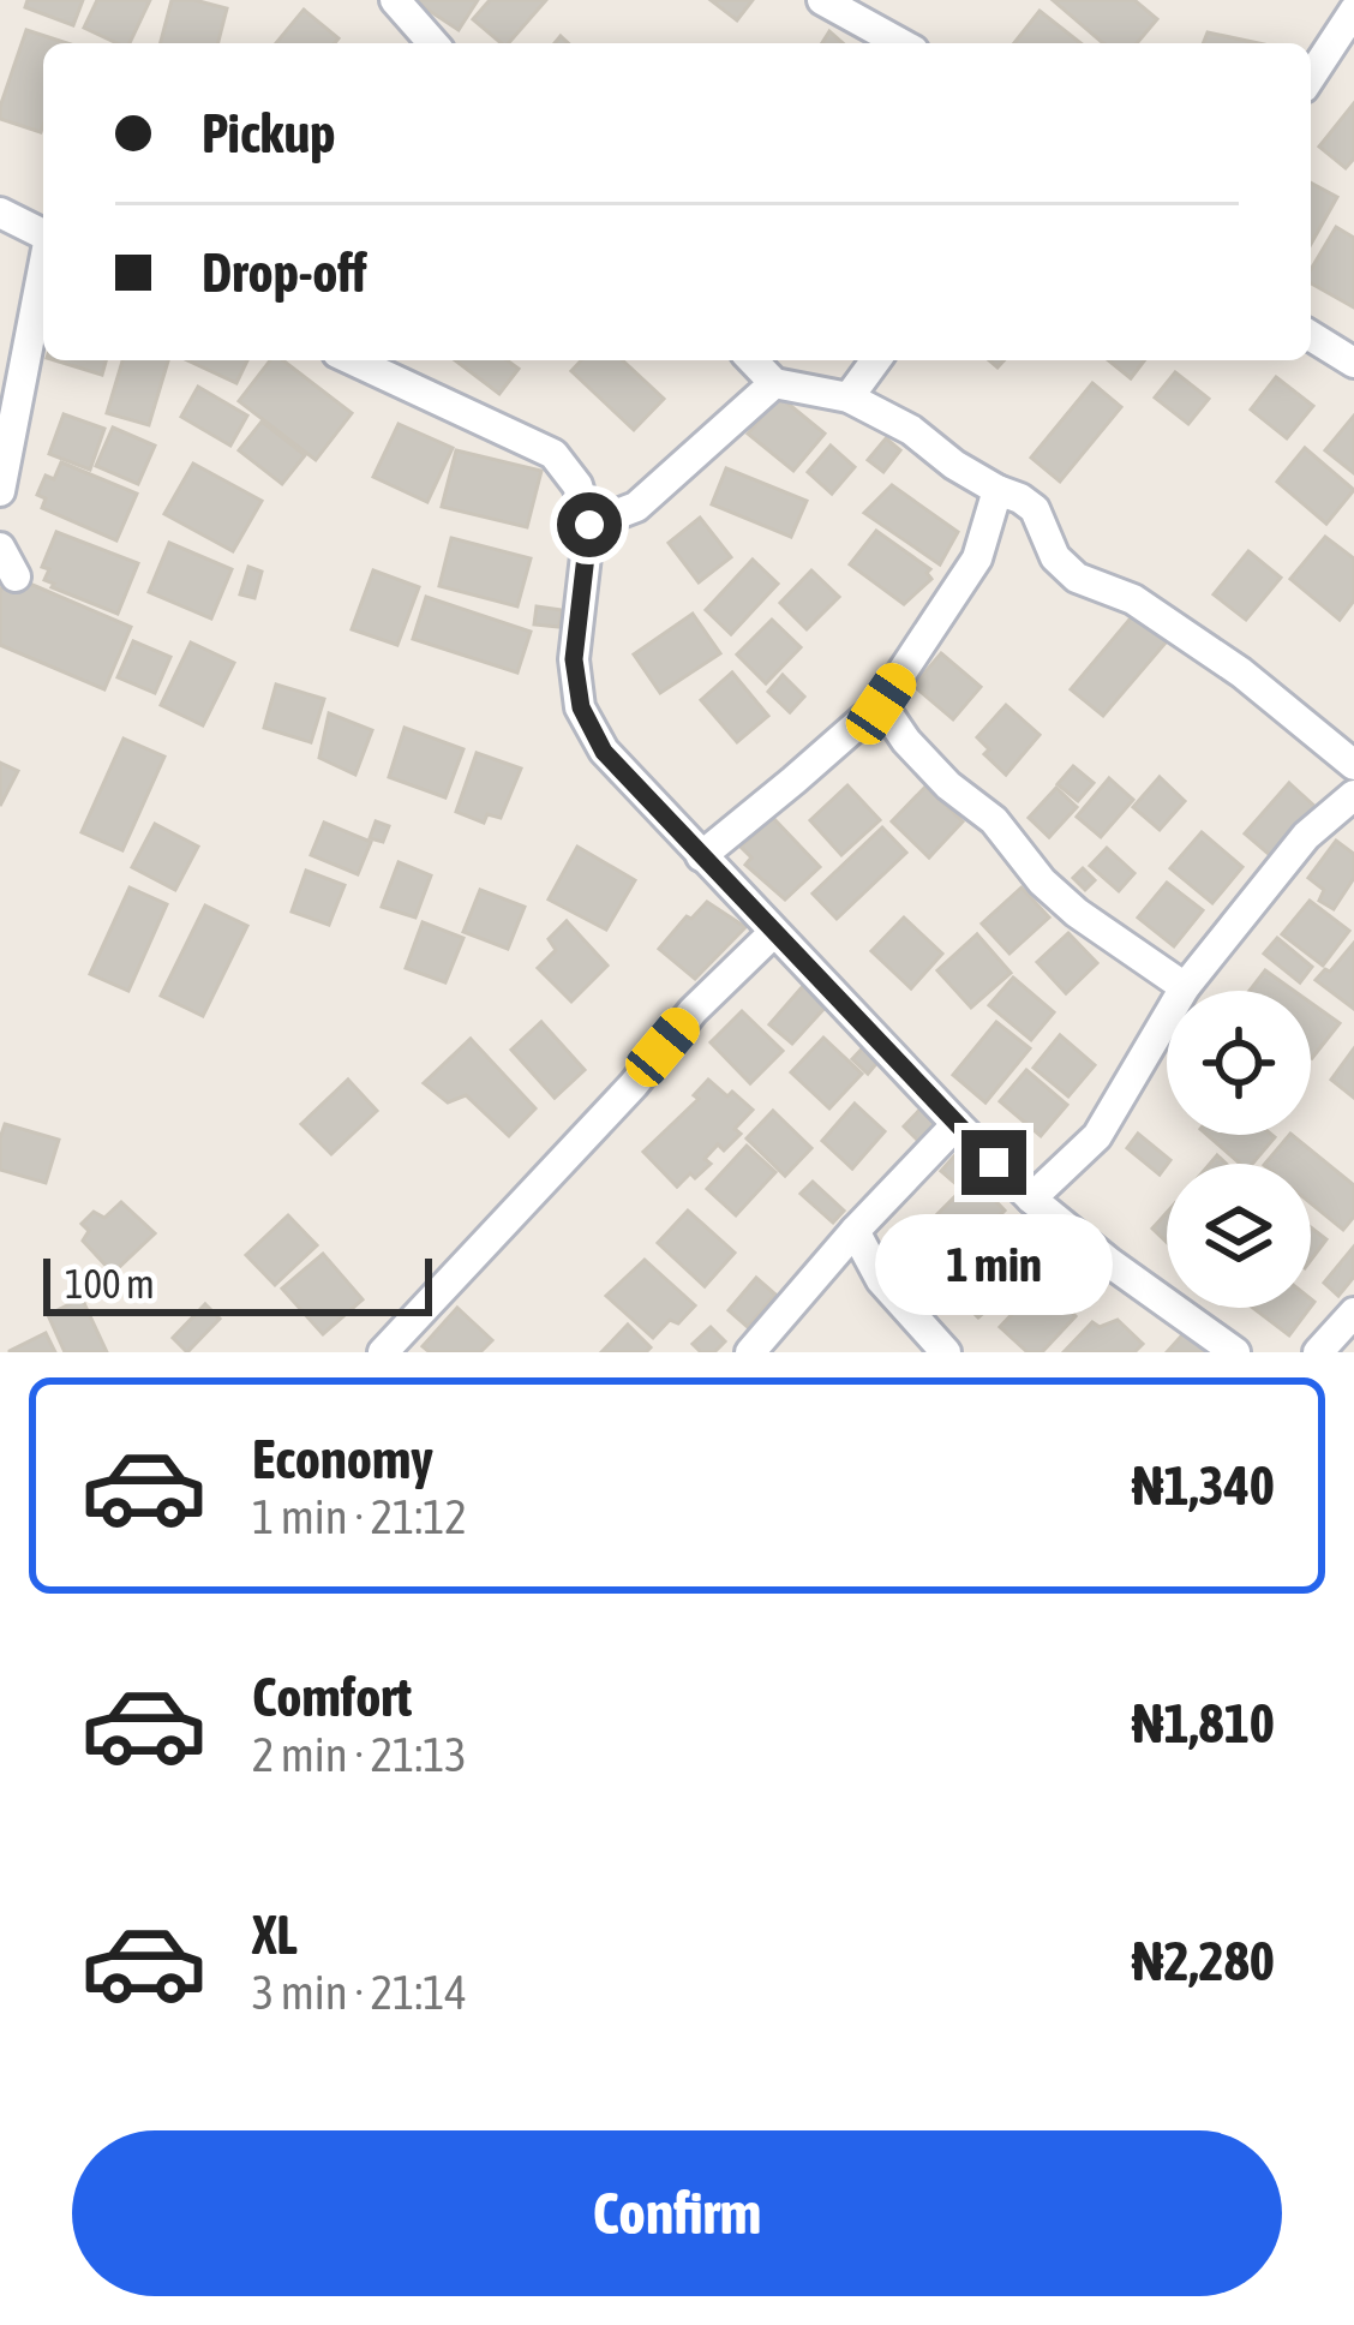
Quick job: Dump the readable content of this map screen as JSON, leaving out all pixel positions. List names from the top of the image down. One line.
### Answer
{"scale_bar":"100 m","page":{"banner":["Pickup","Drop-off"],"bubble":"1 min","scale":"100 m","list":[{"name":"Economy","note":"1 min · 21:12","value":"₦1,340"},{"name":"Comfort","note":"2 min · 21:13","value":"₦1,810"},{"name":"XL","note":"3 min · 21:14","value":"₦2,280"}],"buttons":"Confirm"}}
